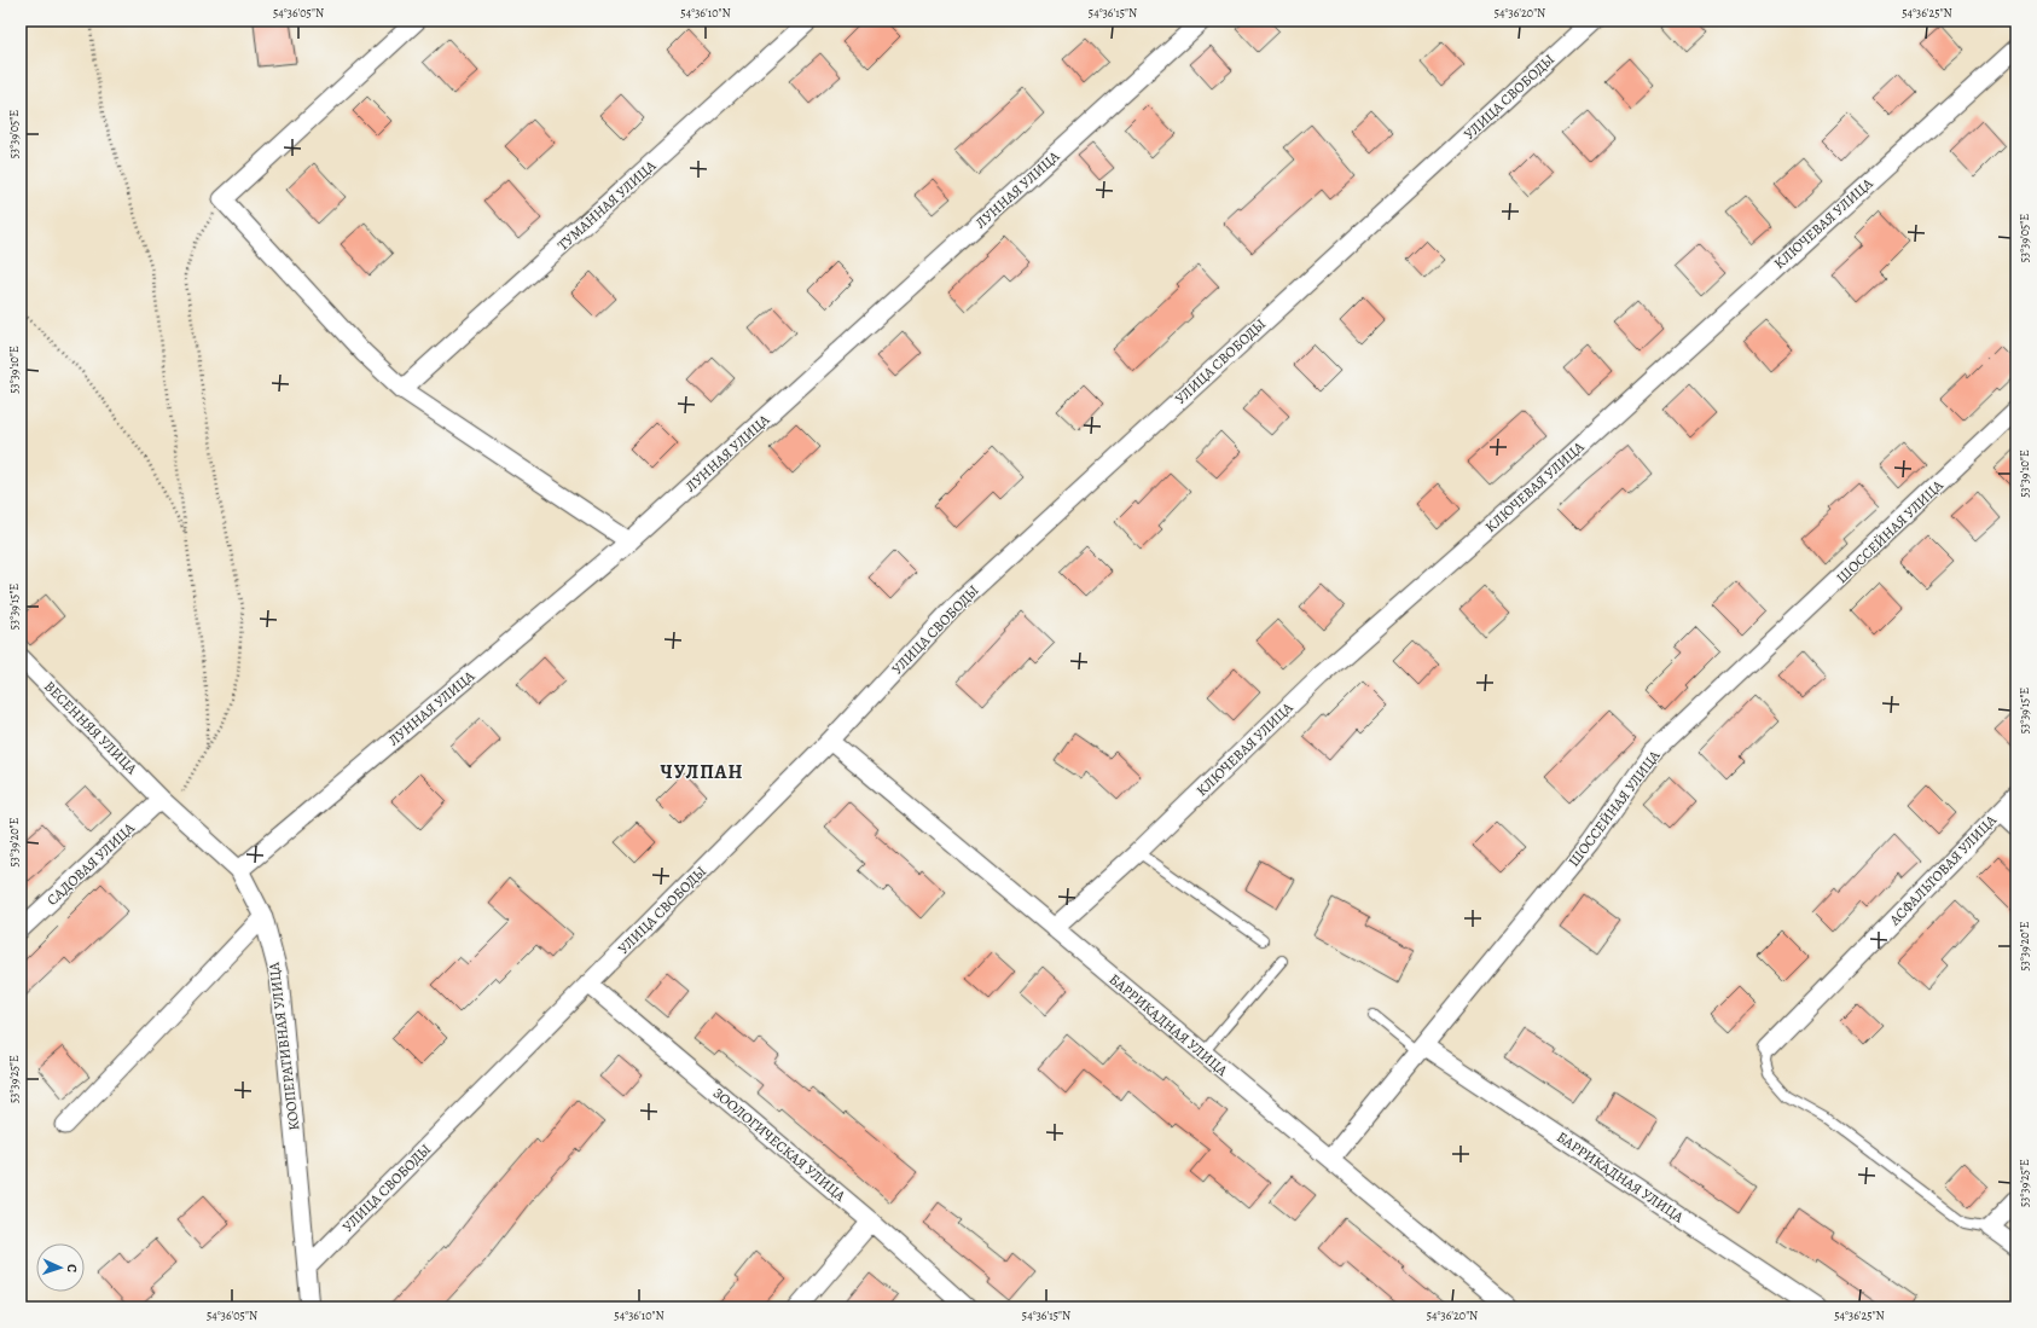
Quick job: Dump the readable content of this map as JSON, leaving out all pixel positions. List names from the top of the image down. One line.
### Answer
{"streets":{"street":["УЛИЦА СВОБОДЫ","ЛУННАЯ УЛИЦА","ТУМАННАЯ УЛИЦА","КЛЮЧЕВАЯ УЛИЦА","ШОССЕЙНАЯ УЛИЦА","ВЕСЕННЯЯ УЛИЦА","САДОВАЯ УЛИЦА","АСФАЛЬТОВАЯ УЛИЦА","БАРРИКАДНАЯ УЛИЦА","КООПЕРАТИВНАЯ УЛИЦА","ЗООЛОГИЧЕСКАЯ УЛИЦА"]},"crossings":[["УЛИЦА СВОБОДЫ","БАРРИКАДНАЯ УЛИЦА"],["УЛИЦА СВОБОДЫ","КООПЕРАТИВНАЯ УЛИЦА"],["УЛИЦА СВОБОДЫ","ЗООЛОГИЧЕСКАЯ УЛИЦА"],["ЛУННАЯ УЛИЦА","КООПЕРАТИВНАЯ УЛИЦА"],["КЛЮЧЕВАЯ УЛИЦА","БАРРИКАДНАЯ УЛИЦА"],["ШОССЕЙНАЯ УЛИЦА","БАРРИКАДНАЯ УЛИЦА"],["ВЕСЕННЯЯ УЛИЦА","САДОВАЯ УЛИЦА"],["ВЕСЕННЯЯ УЛИЦА","КООПЕРАТИВНАЯ УЛИЦА"],["САДОВАЯ УЛИЦА","КООПЕРАТИВНАЯ УЛИЦА"]],"districts":["ЧУЛПАН"],"north":"right","coordinates":["54°36'05\"N","54°36'10\"N","54°36'15\"N","54°36'20\"N","54°36'25\"N","53°39'05\"E","53°39'10\"E","53°39'15\"E","53°39'20\"E","53°39'25\"E"]}
